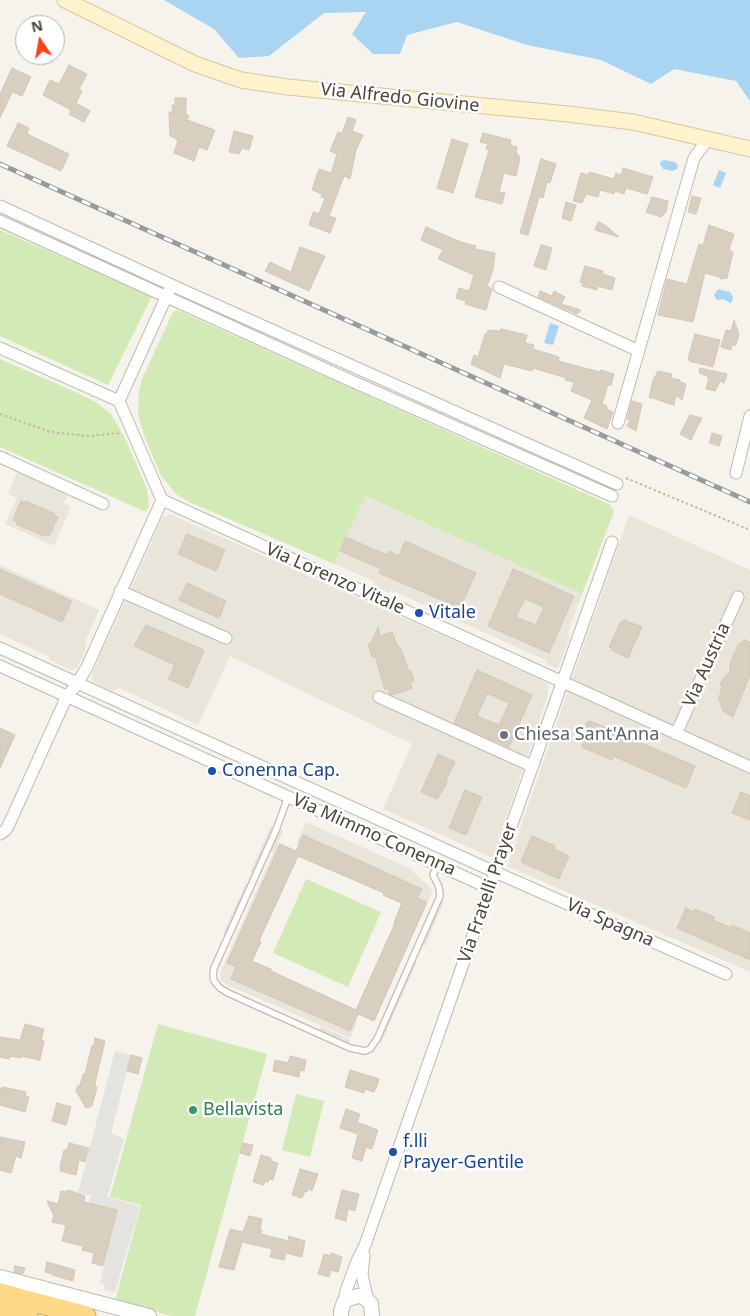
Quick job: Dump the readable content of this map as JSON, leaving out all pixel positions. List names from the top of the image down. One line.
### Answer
{"streets":{"main road":["Via Alfredo Giovine"],"street":["Via Lorenzo Vitale","Via Austria","Via Mimmo Conenna","Via Fratelli Prayer","Via Spagna"]},"crossings":[["Via Lorenzo Vitale","Via Austria"],["Via Lorenzo Vitale","Via Fratelli Prayer"],["Via Mimmo Conenna","Via Fratelli Prayer"],["Via Mimmo Conenna","Via Spagna"],["Via Fratelli Prayer","Via Spagna"]],"places":["Vitale","Chiesa Sant'Anna","Conenna Cap.","Bellavista","f.lli Prayer-Gentile"],"north":"top"}
